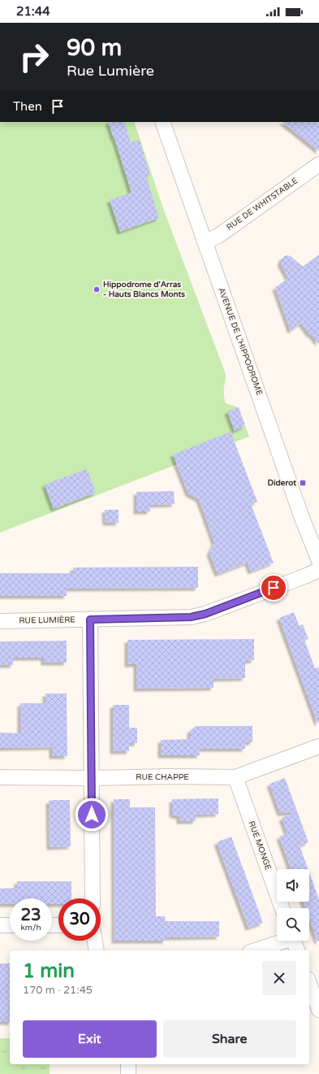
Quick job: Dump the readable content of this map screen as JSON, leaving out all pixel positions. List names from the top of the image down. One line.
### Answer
{"streets":{"street":["RUE DE WHITSTABLE","AVENUE DE L'HIPPODROME","RUE LUMIÈRE","RUE CHAPPE","RUE MONGE"]},"crossings":[["RUE DE WHITSTABLE","AVENUE DE L'HIPPODROME"],["RUE CHAPPE","RUE MONGE"]],"places":{"other":["Hippodrome d'Arras - Hauts Blancs Monts"],"transit":["Diderot"]},"page":{"status":"21:44","turn":["90 m","Rue Lumière"],"then":"Then","speed":"23 km/h","limit":"30","heading":["1 min","170 m · 21:45"],"buttons":["Exit","Share"]}}
